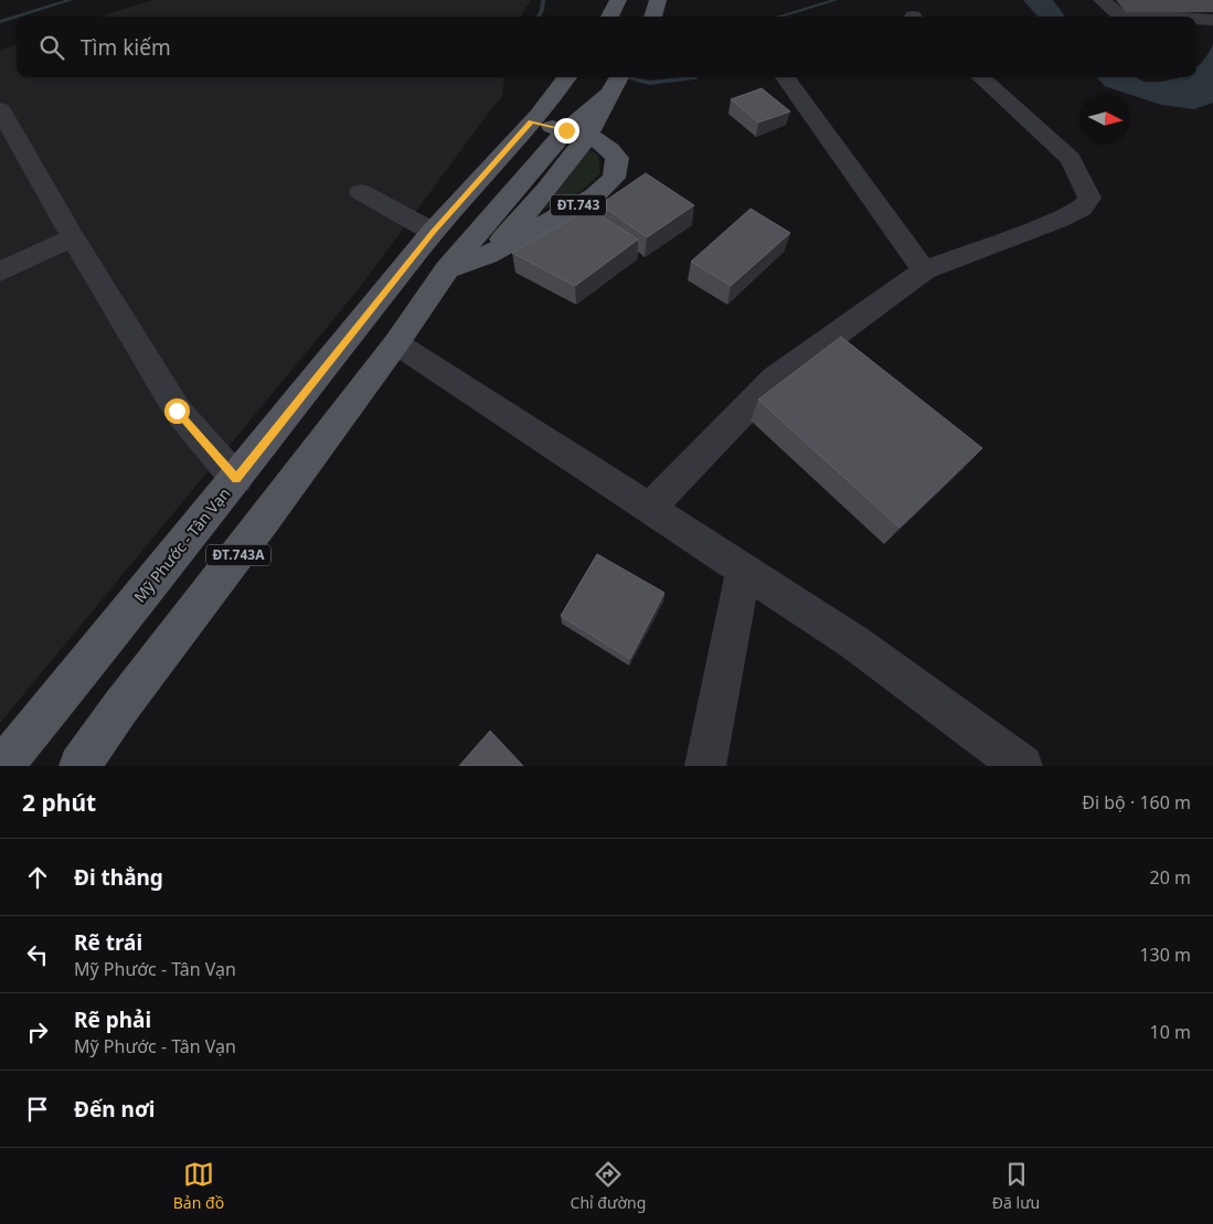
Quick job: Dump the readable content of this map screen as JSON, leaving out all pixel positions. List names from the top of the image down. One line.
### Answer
{"streets":{"main road":["ĐT.743","Mỹ Phước - Tân Vạn","ĐT.743A"]},"crossings":[["ĐT.743","ĐT.743A"]],"north":"right","page":{"search":"Tìm kiếm","heading":["2 phút","Đi bộ · 160 m"],"list":[["Đi thẳng","20 m"],["Rẽ trái","Mỹ Phước - Tân Vạn","130 m"],["Rẽ phải","Mỹ Phước - Tân Vạn","10 m"],"Đến nơi"],"nav":["Bản đồ","Chỉ đường","Đã lưu"]}}
